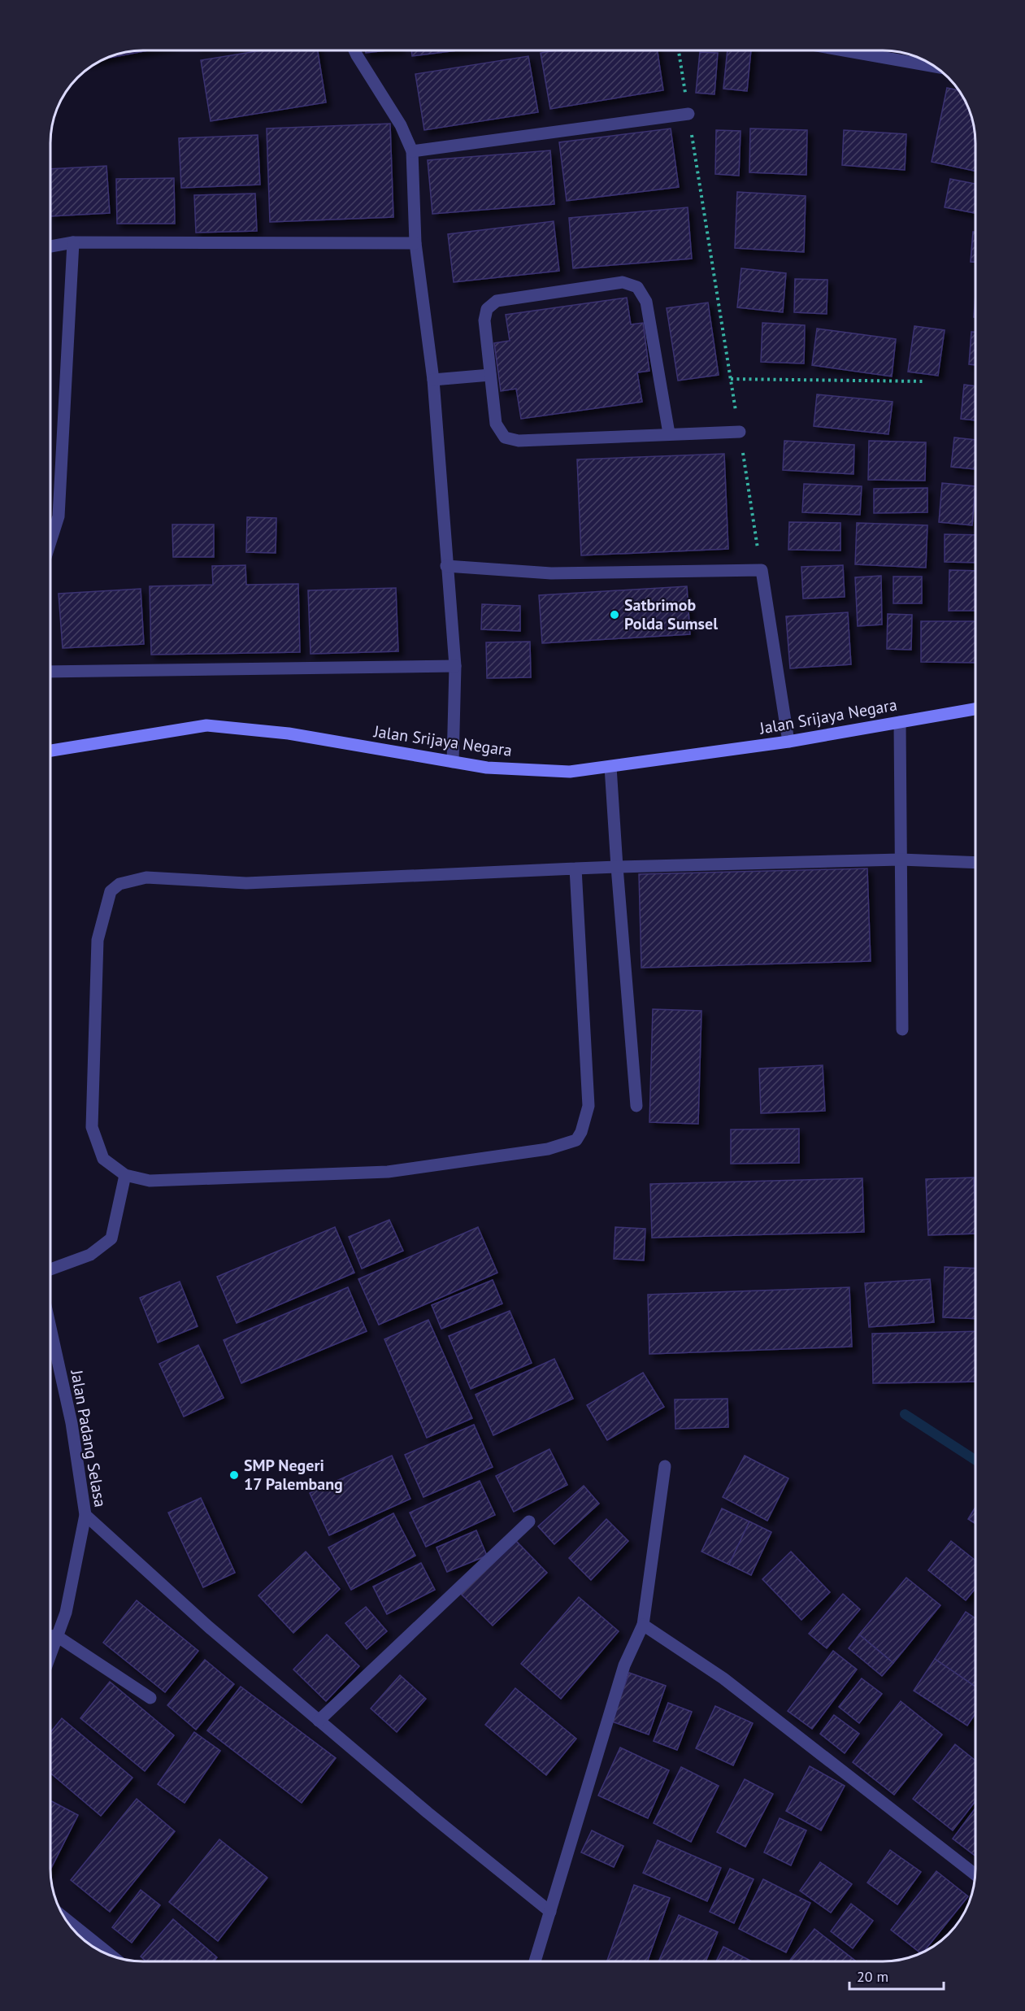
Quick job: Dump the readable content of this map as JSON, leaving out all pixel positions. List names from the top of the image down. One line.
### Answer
{"streets":{"main road":["Jalan Srijaya Negara"],"street":["Jalan Padang Selasa"]},"places":["Satbrimob Polda Sumsel","SMP Negeri 17 Palembang"],"scale_bar":"20 m"}
